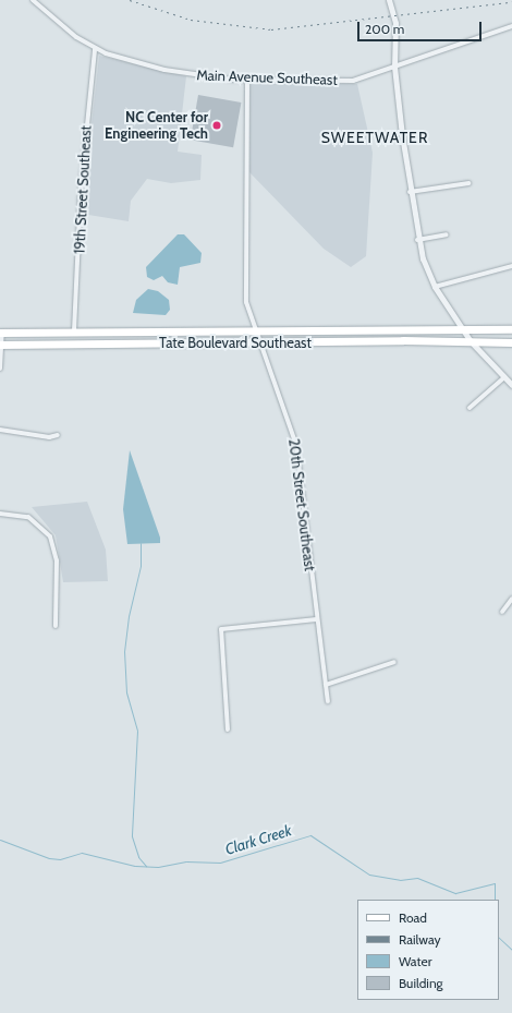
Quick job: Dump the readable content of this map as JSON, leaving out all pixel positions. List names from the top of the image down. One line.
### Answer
{"streets":{"main road":["Tate Boulevard Southeast"],"street":["Main Avenue Southeast","19th Street Southeast","20th Street Southeast"]},"crossings":[["Main Avenue Southeast","19th Street Southeast"],["Main Avenue Southeast","20th Street Southeast"],["19th Street Southeast","Tate Boulevard Southeast"],["Tate Boulevard Southeast","20th Street Southeast"]],"districts":["SWEETWATER"],"water":["Clark Creek"],"places":["NC Center for Engineering Tech"],"legend":["Road","Railway","Water","Building"],"scale_bar":"200 m"}
